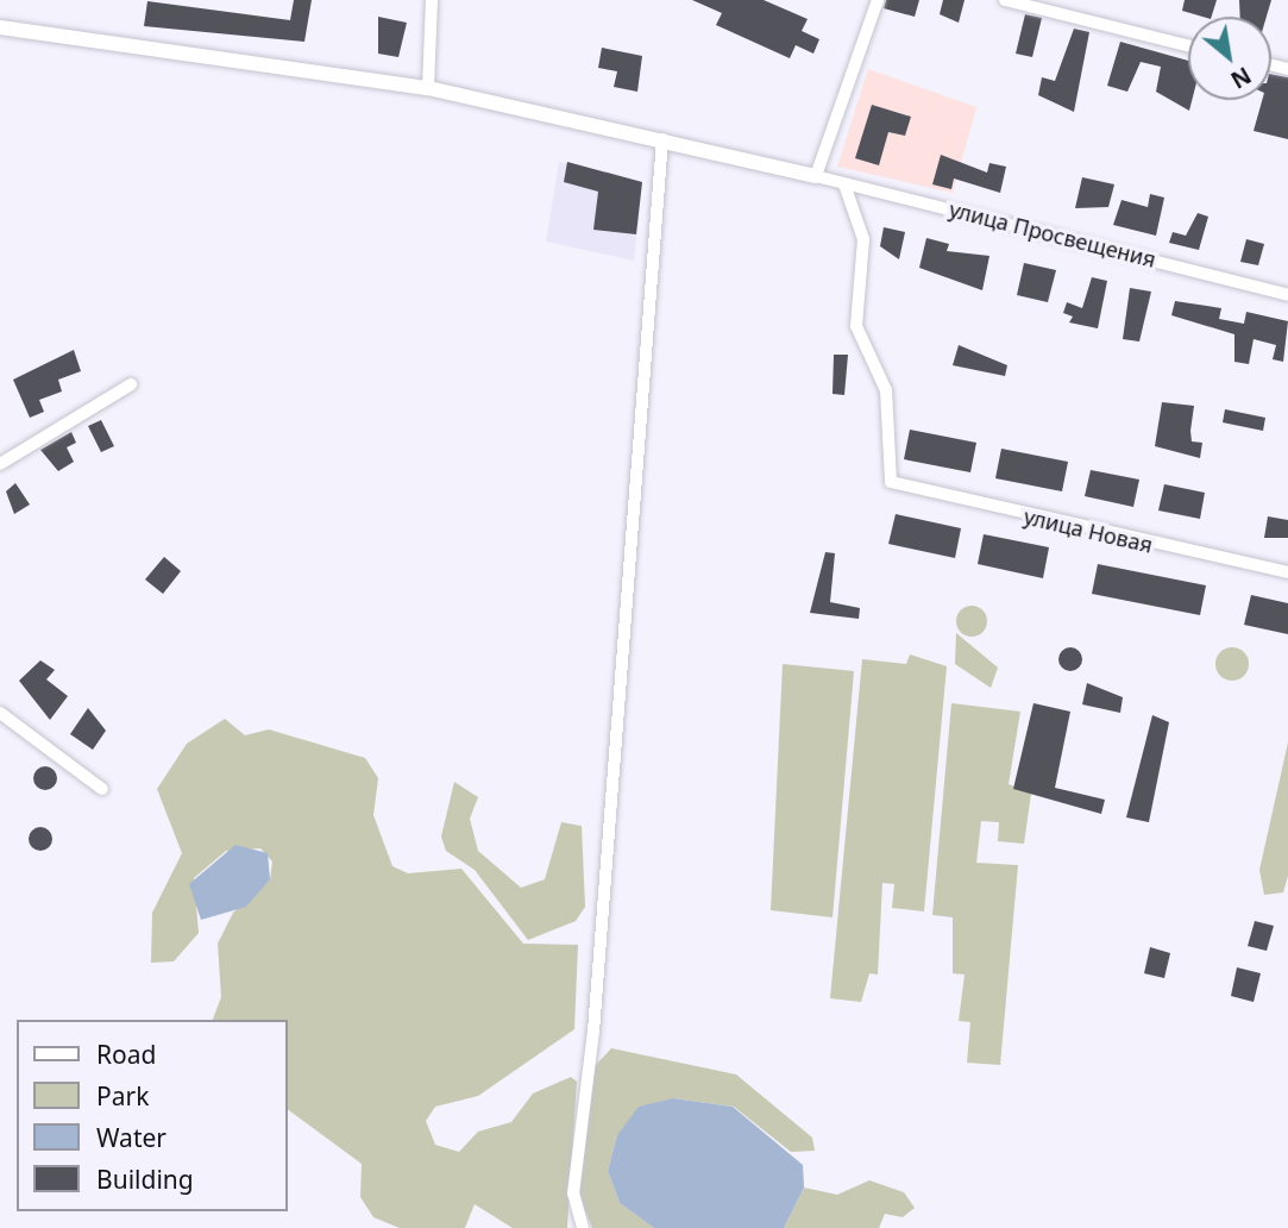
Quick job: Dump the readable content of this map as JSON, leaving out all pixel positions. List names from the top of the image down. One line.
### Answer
{"streets":{"street":["улица Просвещения","улица Новая"]},"crossings":[["улица Просвещения","улица Новая"]],"legend":["Road","Park","Water","Building"],"north":"bottom right"}
